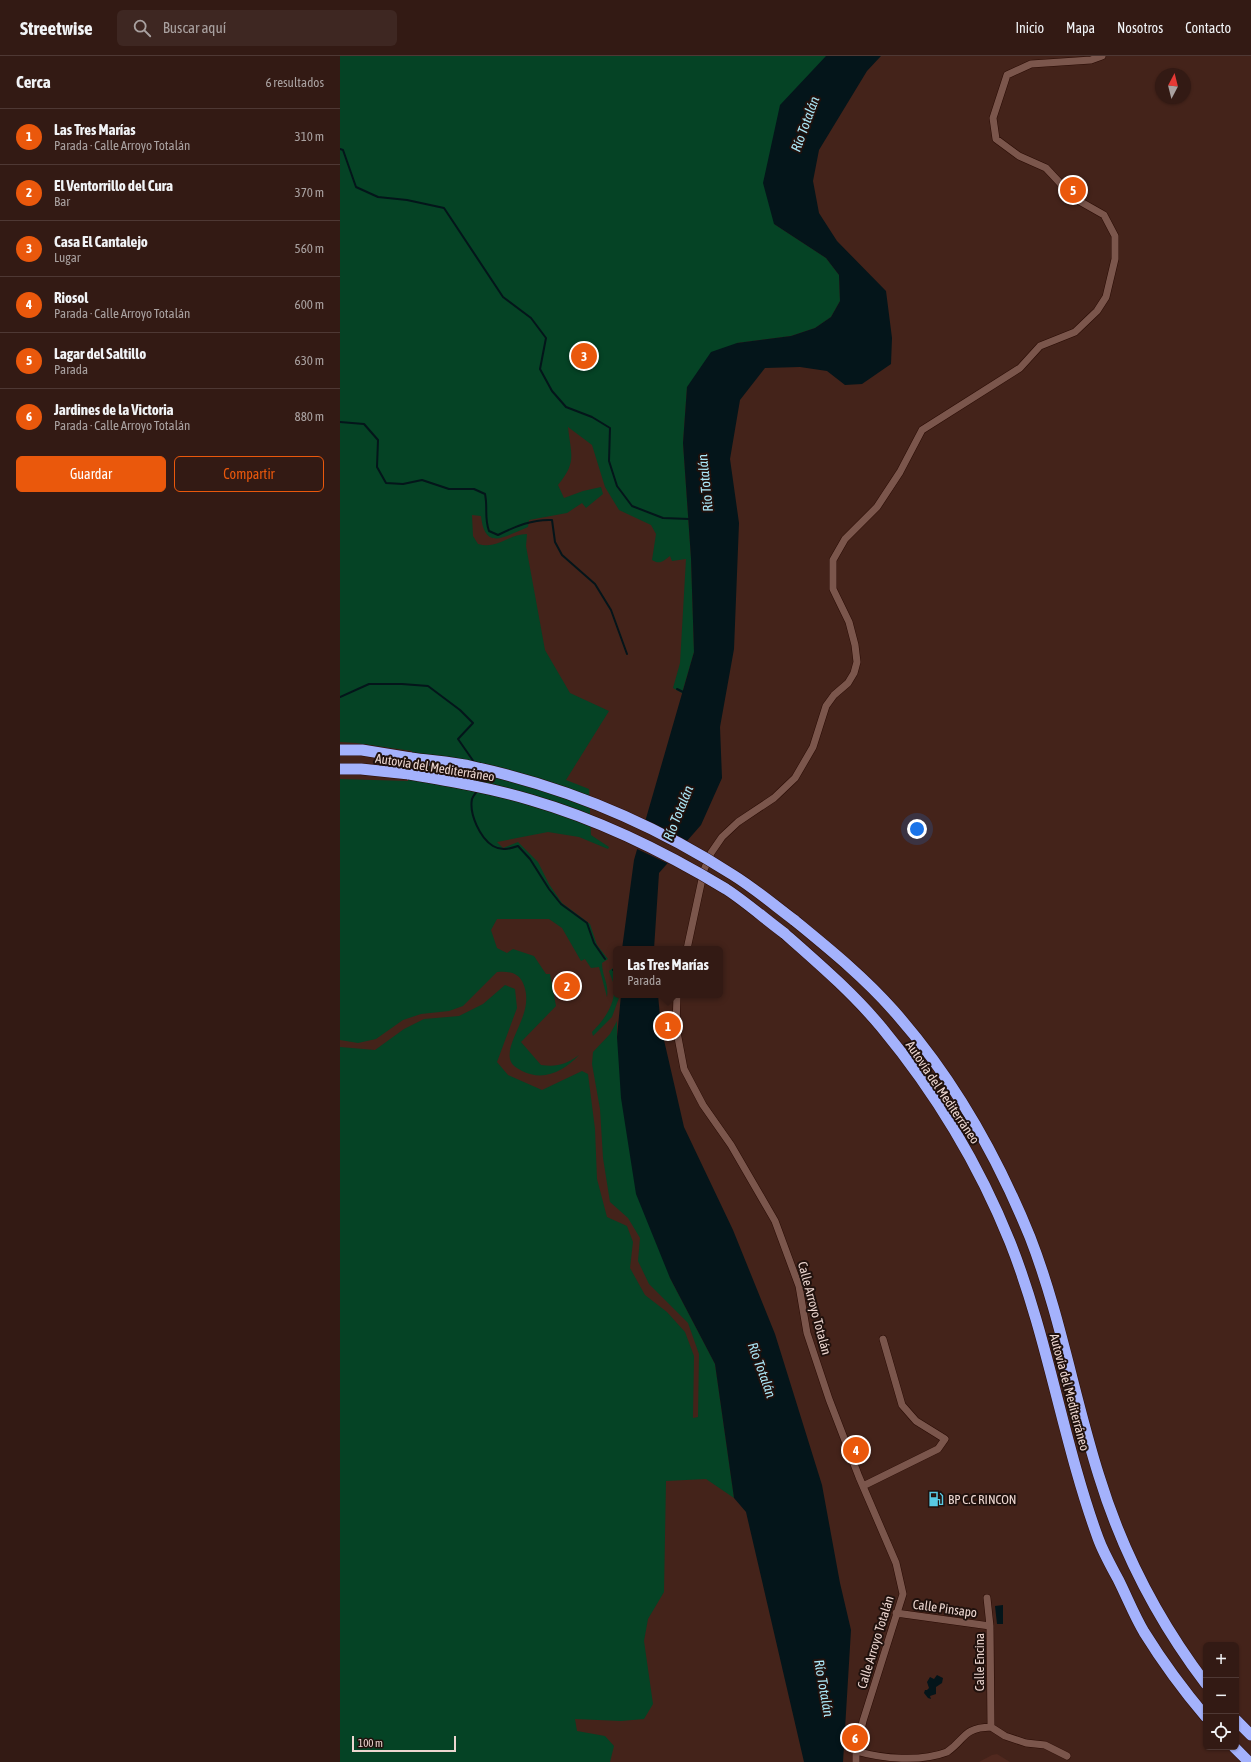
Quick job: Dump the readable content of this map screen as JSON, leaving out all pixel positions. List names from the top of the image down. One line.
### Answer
{"streets":{"highway":["Autovía del Mediterráneo"],"street":["Calle Arroyo Totalán","Calle Pinsapo","Calle Encina"]},"crossings":[["Calle Arroyo Totalán","Calle Pinsapo"],["Calle Pinsapo","Calle Encina"]],"water":["Río Totalán"],"places":{"fuel station":["BP C.C RINCON"]},"scale_bar":"100 m","north":"top","page":{"header":"Streetwise","search":"Buscar aquí","nav":["Inicio","Mapa","Nosotros","Contacto"],"heading":["Cerca","6 resultados"],"list":[{"mark":"1","name":"Las Tres Marías","note":"Parada · Calle Arroyo Totalán","value":"310 m"},{"mark":"2","name":"El Ventorrillo del Cura","note":"Bar","value":"370 m"},{"mark":"3","name":"Casa El Cantalejo","note":"Lugar","value":"560 m"},{"mark":"4","name":"Riosol","note":"Parada · Calle Arroyo Totalán","value":"600 m"},{"mark":"5","name":"Lagar del Saltillo","note":"Parada","value":"630 m"},{"mark":"6","name":"Jardines de la Victoria","note":"Parada · Calle Arroyo Totalán","value":"880 m"}],"pins":["5","3","2","1","4","6"],"buttons":["Guardar","Compartir"],"popup":["Las Tres Marías","Parada"],"map_buttons":["+","−"],"scale":"100 m"}}
